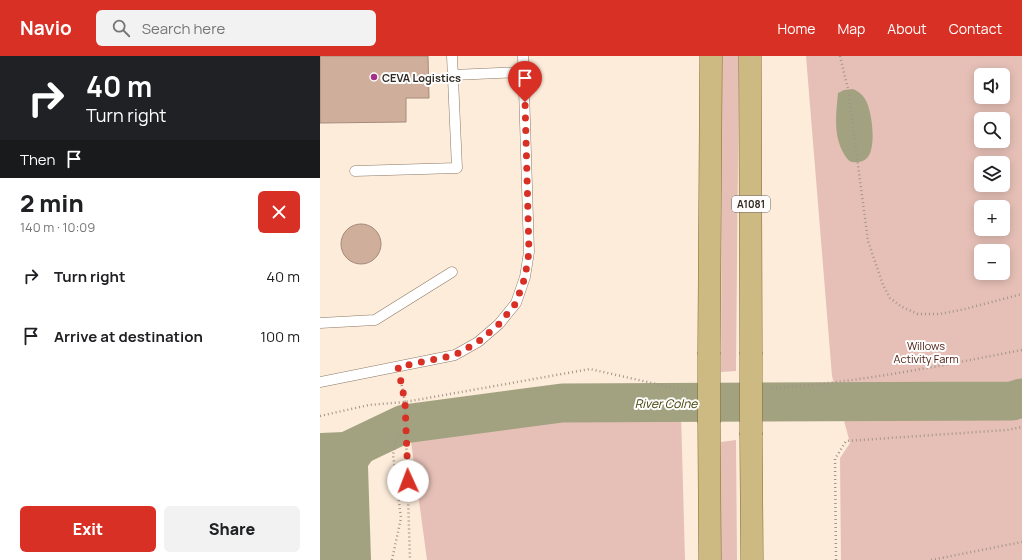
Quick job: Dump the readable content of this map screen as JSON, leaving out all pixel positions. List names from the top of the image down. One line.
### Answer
{"streets":{"main road":["A1081"]},"water":["River Colne"],"parks":["Willows Activity Farm"],"places":["CEVA Logistics"],"page":{"header":"Navio","search":"Search here","nav":["Home","Map","About","Contact"],"turn":["40 m","Turn right"],"map_buttons":["+","−"],"then":"Then","heading":["2 min","140 m · 10:09"],"list":[{"name":"Turn right","value":"40 m"},{"name":"Arrive at destination","value":"100 m"}],"buttons":["Exit","Share"]}}
